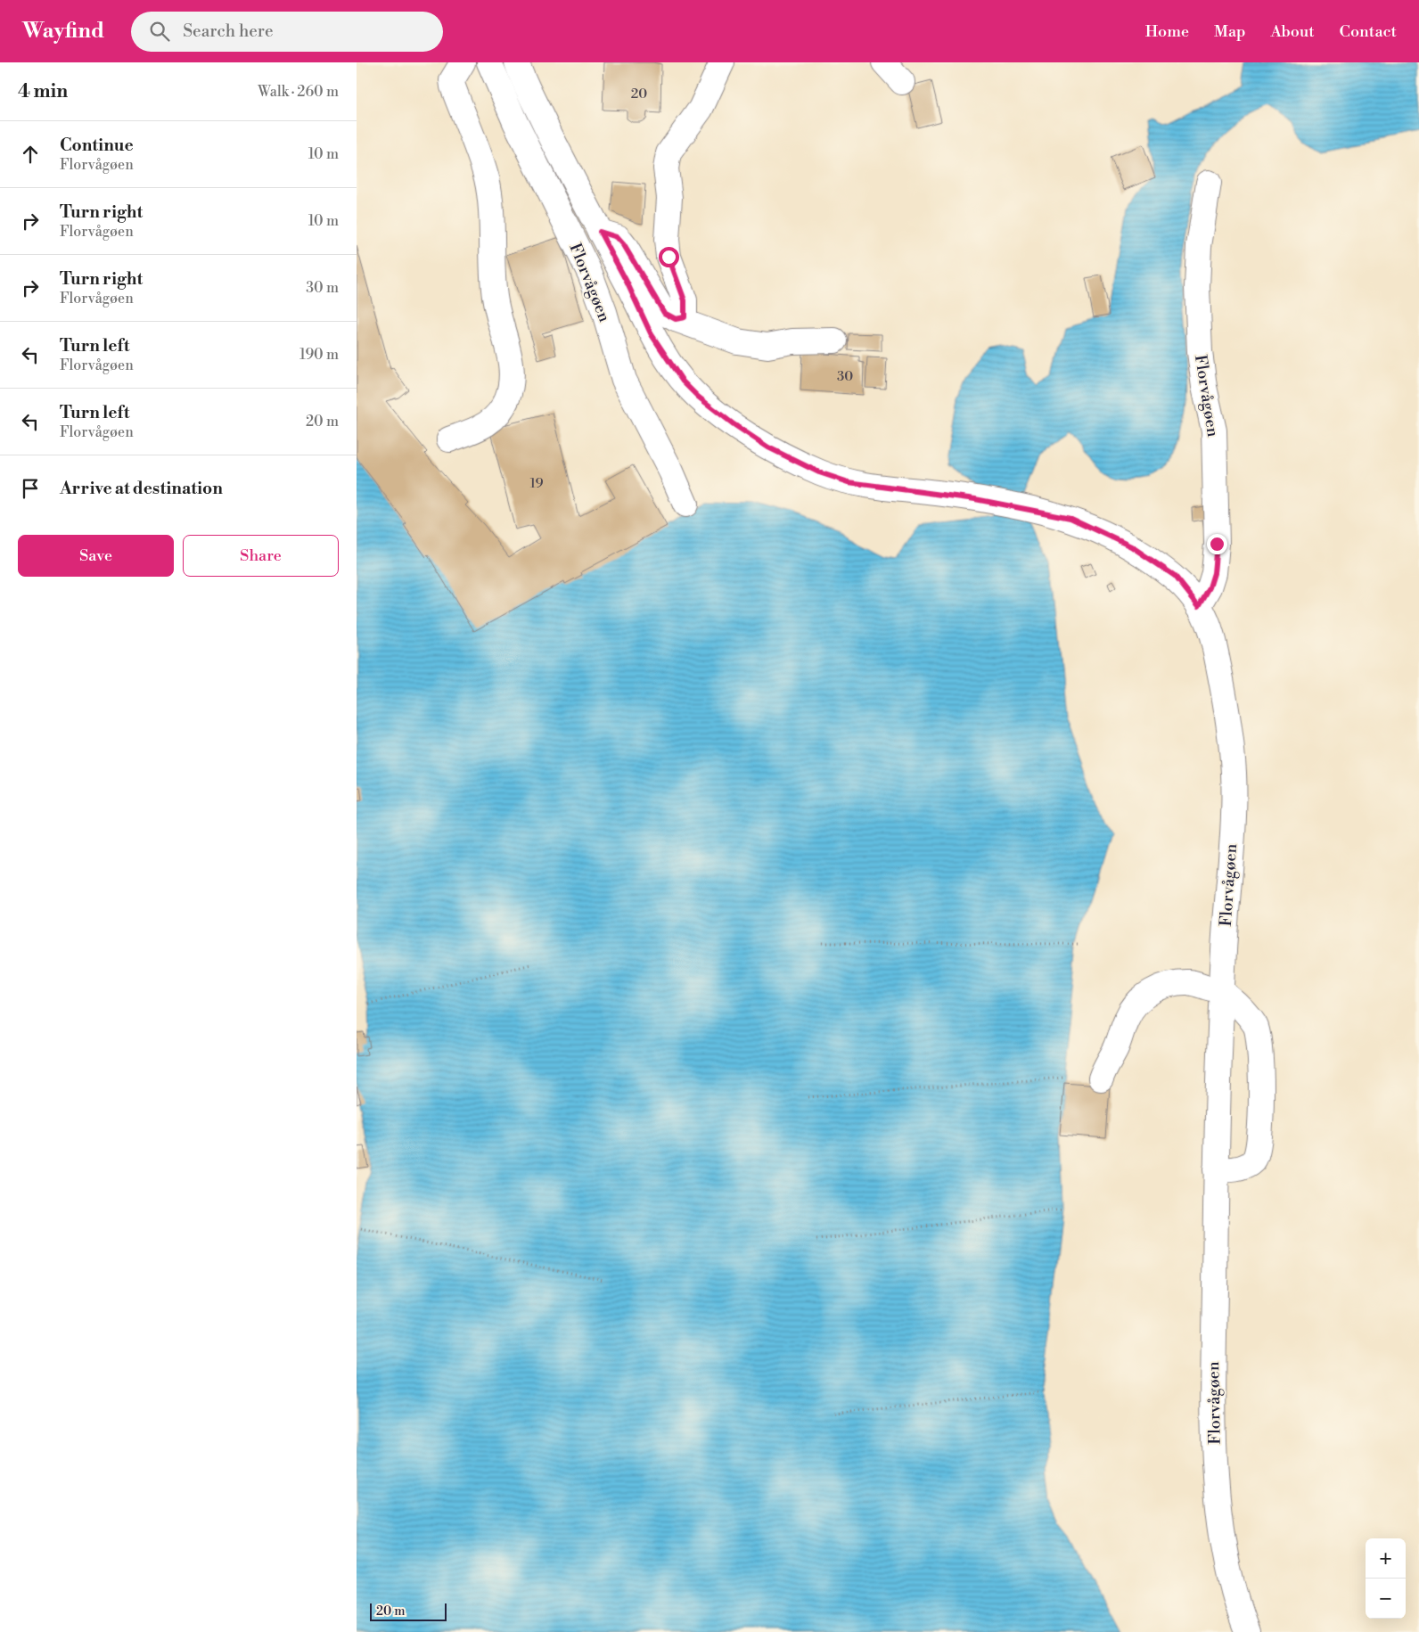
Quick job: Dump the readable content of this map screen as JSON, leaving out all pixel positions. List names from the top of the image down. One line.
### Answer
{"streets":{"main road":["Florvågøen"]},"house_numbers":["20","30","19"],"scale_bar":"20 m","page":{"header":"Wayfind","search":"Search here","nav":["Home","Map","About","Contact"],"heading":["4 min","Walk · 260 m"],"list":[["Continue","Florvågøen","10 m"],["Turn right","Florvågøen","10 m"],["Turn right","Florvågøen","30 m"],["Turn left","Florvågøen","190 m"],["Turn left","Florvågøen","20 m"],"Arrive at destination"],"buttons":["Save","Share"],"map_buttons":["+","−"],"scale":"20 m"}}
